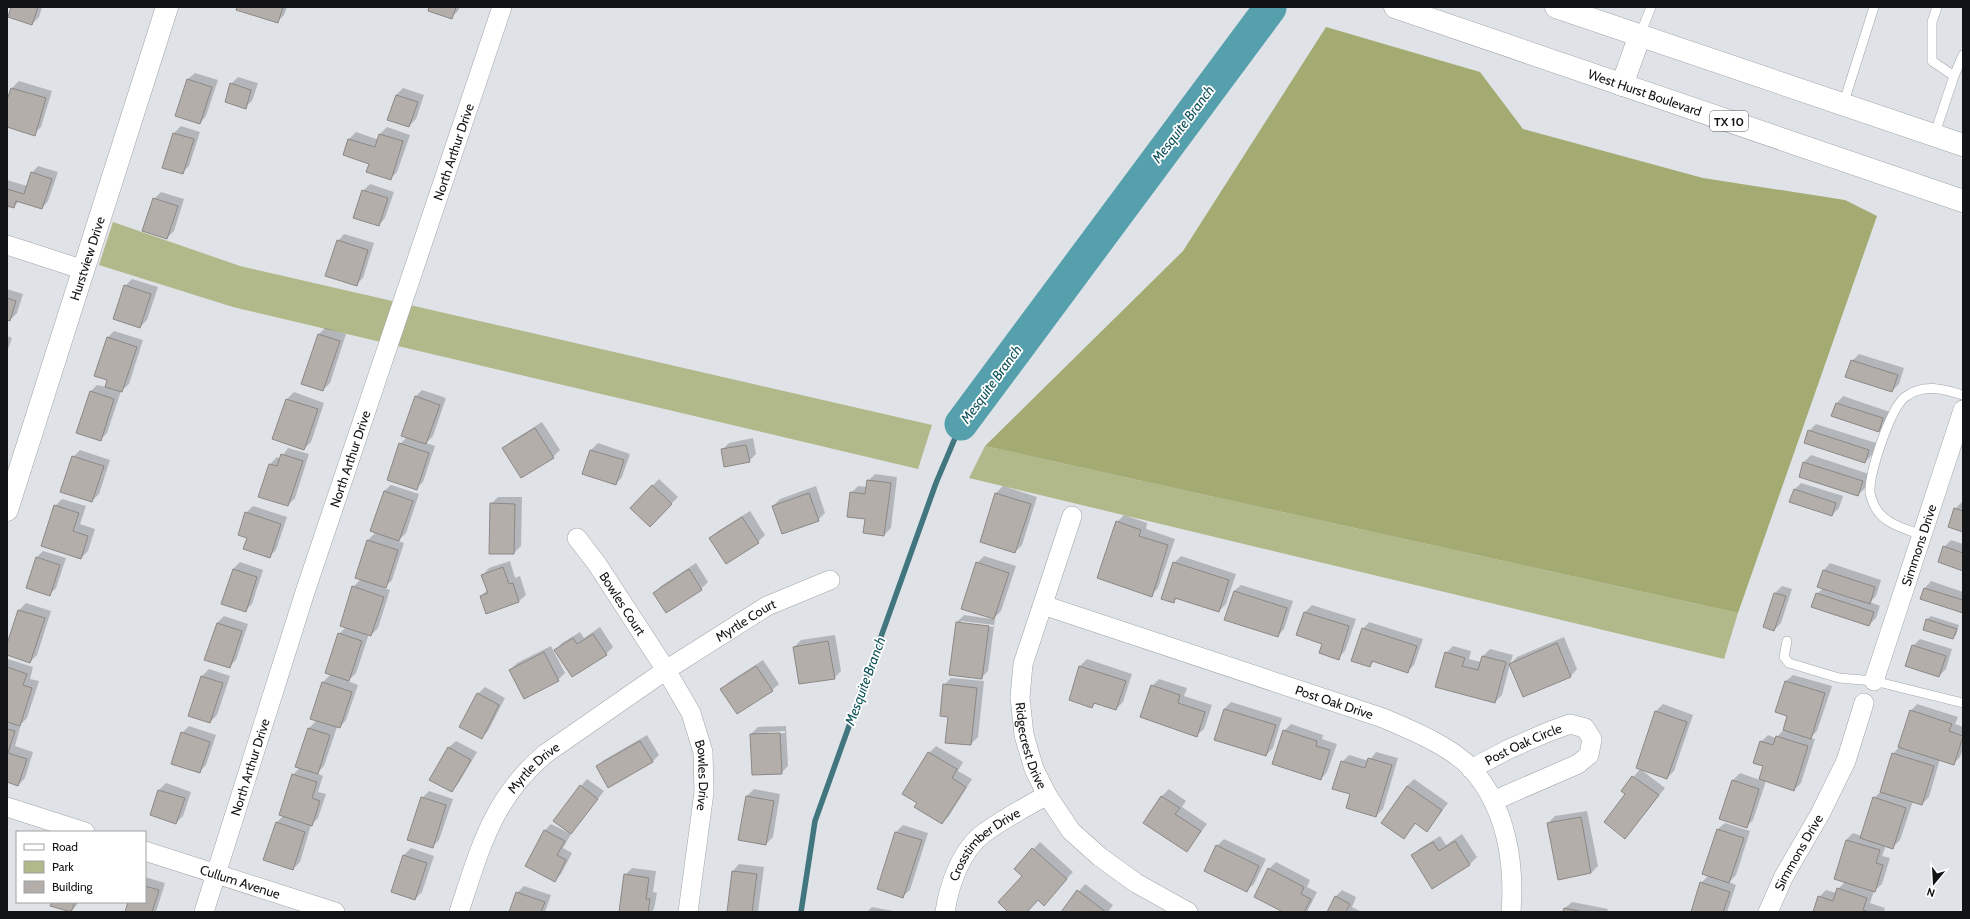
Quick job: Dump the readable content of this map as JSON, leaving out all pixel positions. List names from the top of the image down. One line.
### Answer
{"streets":{"main road":["West Hurst Boulevard","TX 10","Hurstview Drive"],"street":["North Arthur Drive","Simmons Drive","Bowles Court","Myrtle Court","Post Oak Drive","Ridgecrest Drive","Post Oak Circle","Myrtle Drive","Bowles Drive","Crosstimber Drive","Cullum Avenue"]},"crossings":[["North Arthur Drive","Cullum Avenue"],["Bowles Court","Myrtle Court"],["Bowles Court","Myrtle Drive"],["Bowles Court","Bowles Drive"],["Myrtle Court","Myrtle Drive"],["Myrtle Court","Bowles Drive"],["Post Oak Drive","Ridgecrest Drive"],["Post Oak Drive","Post Oak Circle"],["Ridgecrest Drive","Crosstimber Drive"],["Myrtle Drive","Bowles Drive"]],"water":["Mesquite Branch"],"legend":["Road","Park","Building"],"north":"bottom"}
